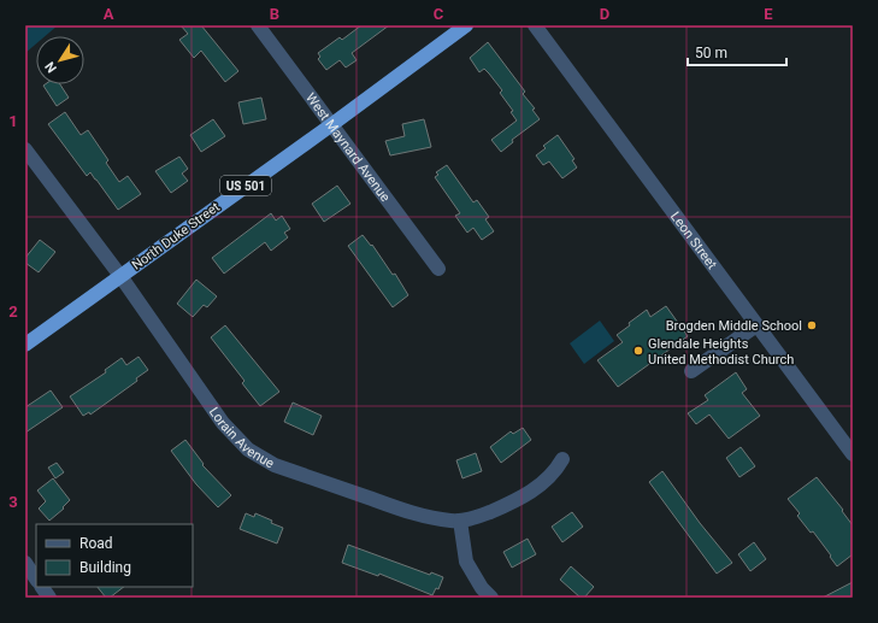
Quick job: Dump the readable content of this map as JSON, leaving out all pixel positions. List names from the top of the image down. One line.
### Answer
{"streets":{"highway":["US 501","North Duke Street"],"street":["West Maynard Avenue","Leon Street","Lorain Avenue"]},"crossings":[["West Maynard Avenue","North Duke Street"],["North Duke Street","Lorain Avenue"]],"places":["Brogden Middle School","Glendale Heights United Methodist Church"],"legend":["Road","Building"],"scale_bar":"50 m","north":"bottom left","grid":{"columns":["A","B","C","D","E"],"rows":["1","2","3"]}}
